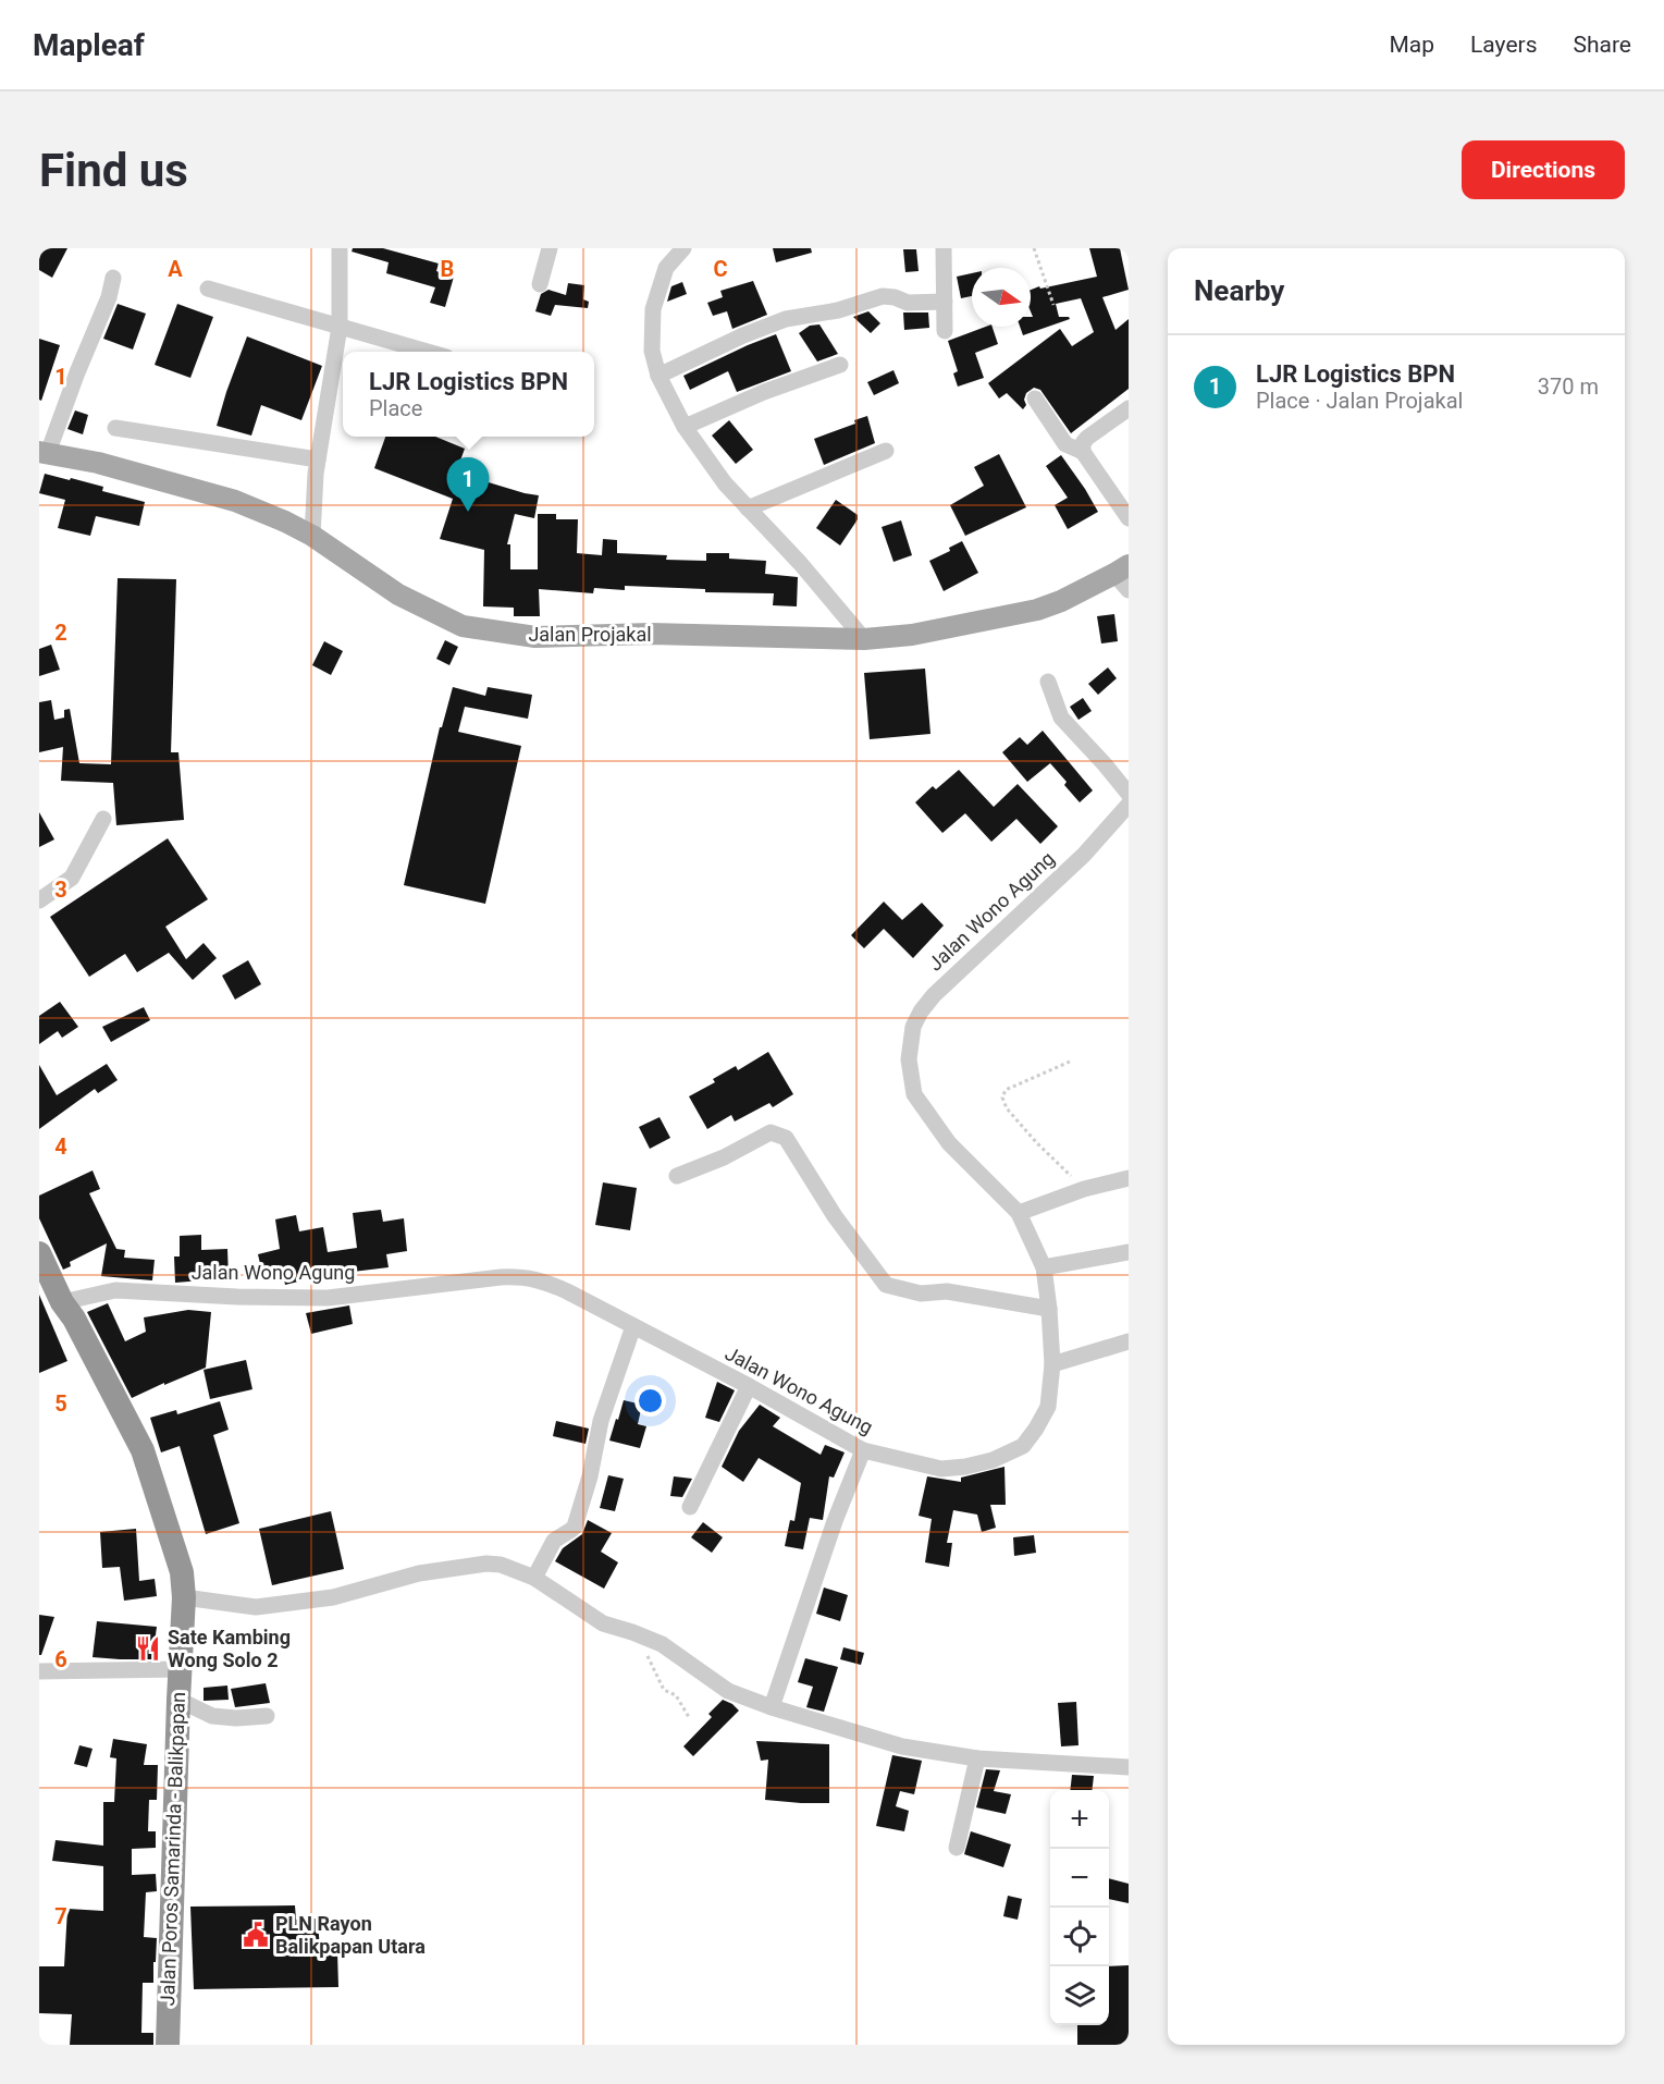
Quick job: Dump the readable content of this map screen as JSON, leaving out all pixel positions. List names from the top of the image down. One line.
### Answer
{"streets":{"highway":["Jalan Poros Samarinda - Balikpapan"],"main road":["Jalan Projakal"],"street":["Jalan Wono Agung"]},"crossings":[["Jalan Wono Agung","Jalan Poros Samarinda - Balikpapan"]],"places":{"restaurant":["Sate Kambing Wong Solo 2"],"public building":["PLN Rayon Balikpapan Utara"]},"north":"right","page":{"header":"Mapleaf","nav":["Map","Layers","Share"],"buttons":"Directions","title":"Find us","heading":"Nearby","list":[{"mark":"1","name":"LJR Logistics BPN","note":"Place · Jalan Projakal","value":"370 m"}],"popup":["LJR Logistics BPN","Place"],"pins":"1","map_buttons":["+","−"]},"grid":{"columns":["A","B","C"],"rows":["1","2","3","4","5","6","7"]}}
